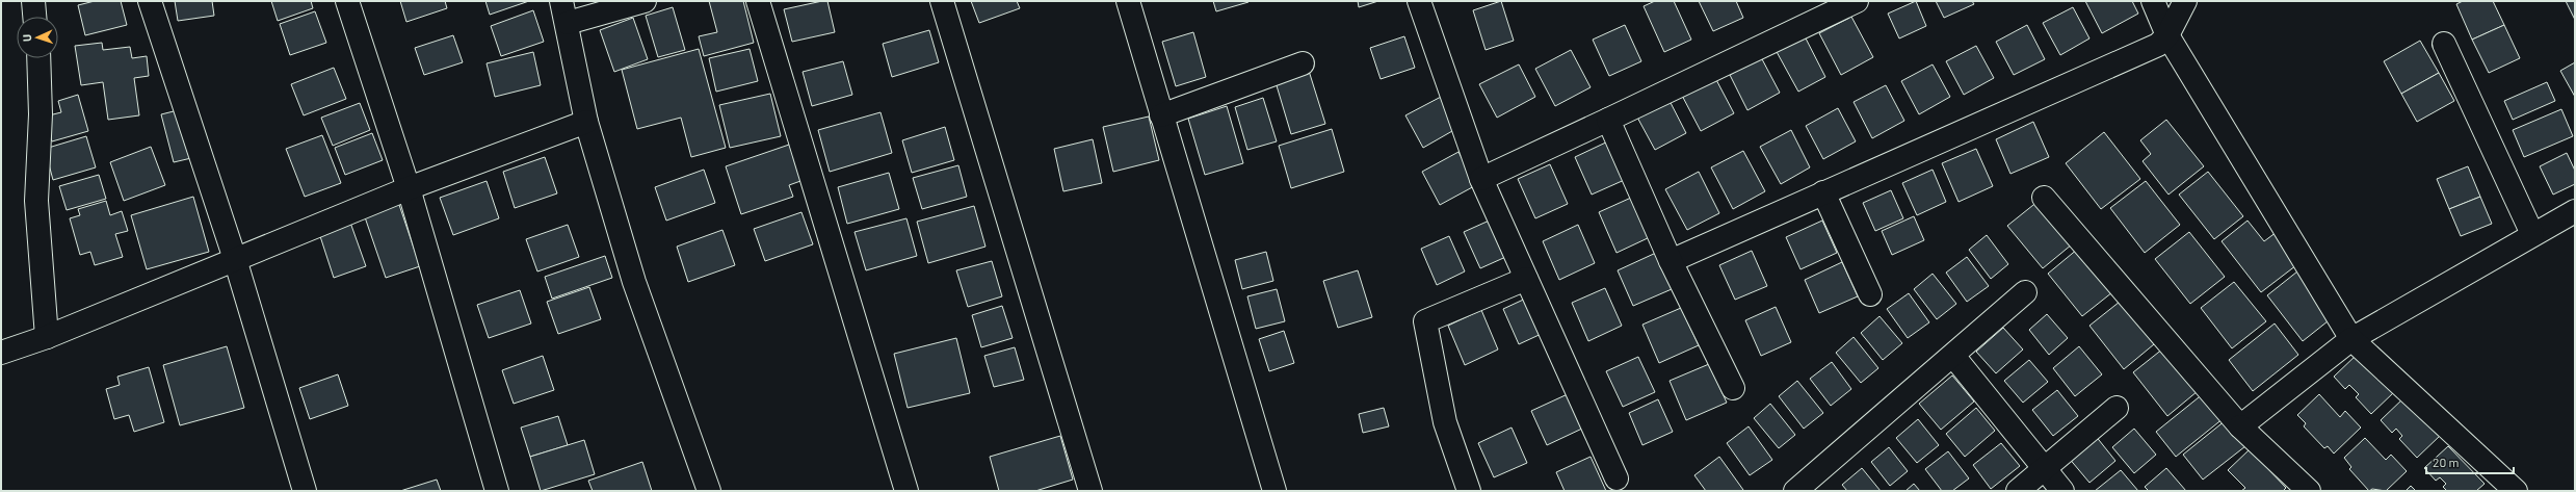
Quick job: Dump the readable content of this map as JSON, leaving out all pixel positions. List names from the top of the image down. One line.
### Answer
{"scale_bar":"20 m","north":"left"}
